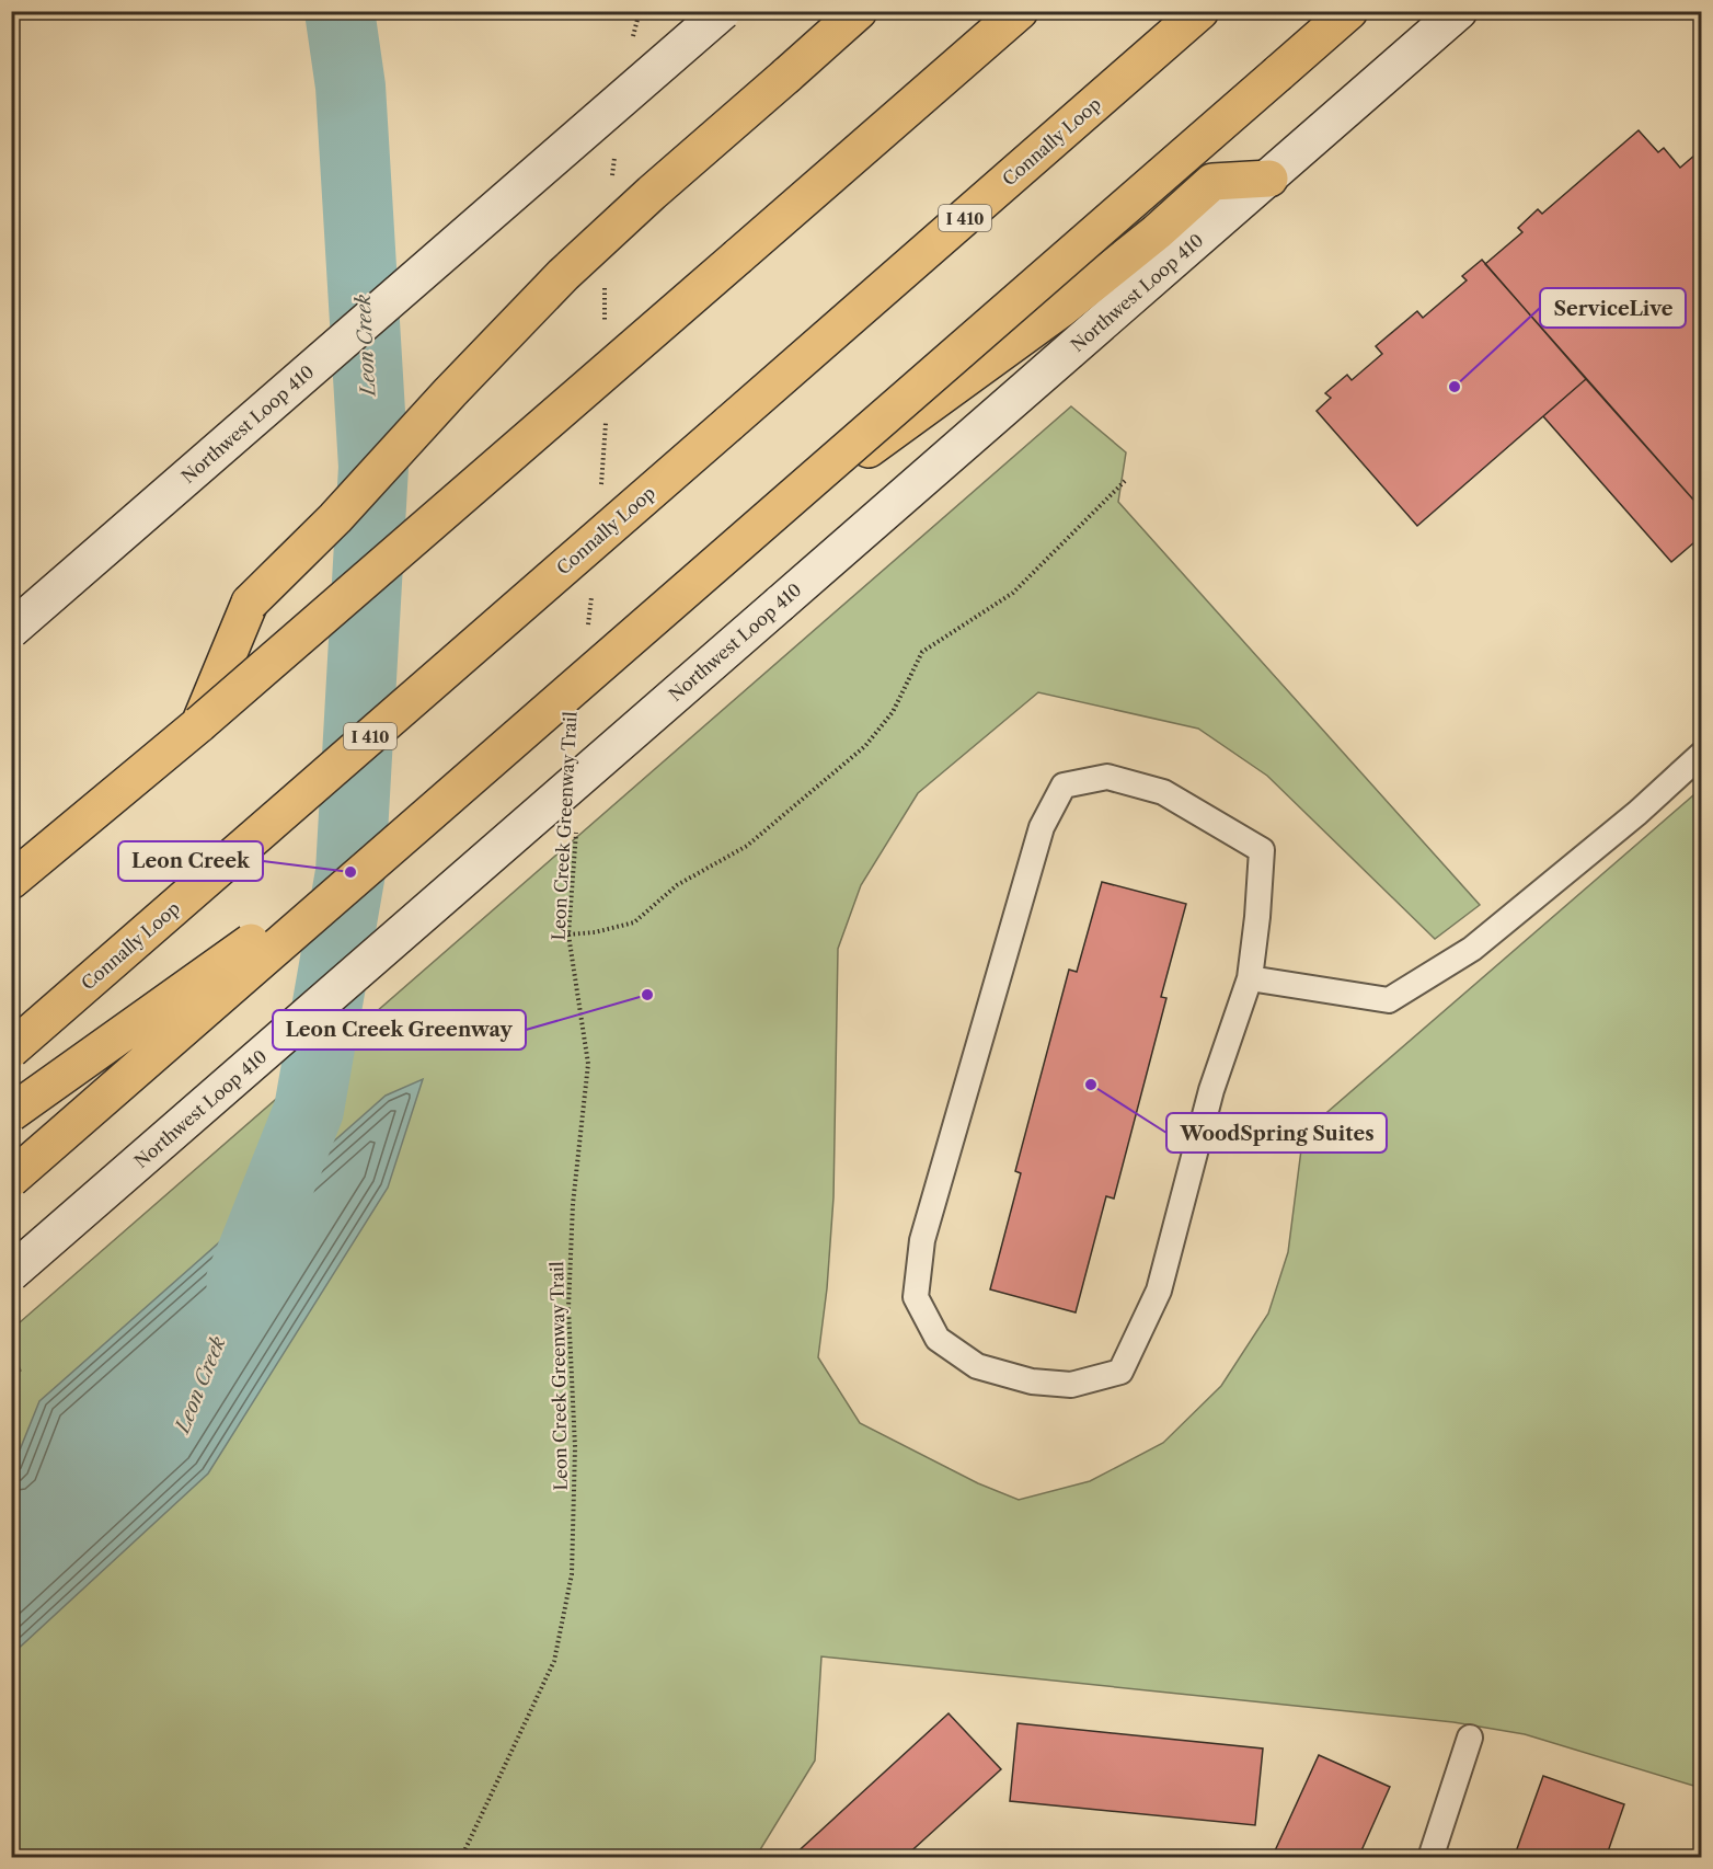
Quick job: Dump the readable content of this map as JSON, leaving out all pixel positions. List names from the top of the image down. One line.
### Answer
{"streets":{"highway":["Connally Loop","I 410"],"main road":["Northwest Loop 410"],"path":["Leon Creek Greenway Trail"]},"water":["Leon Creek"],"places":["ServiceLive","Leon Creek","Leon Creek Greenway","WoodSpring Suites"]}
